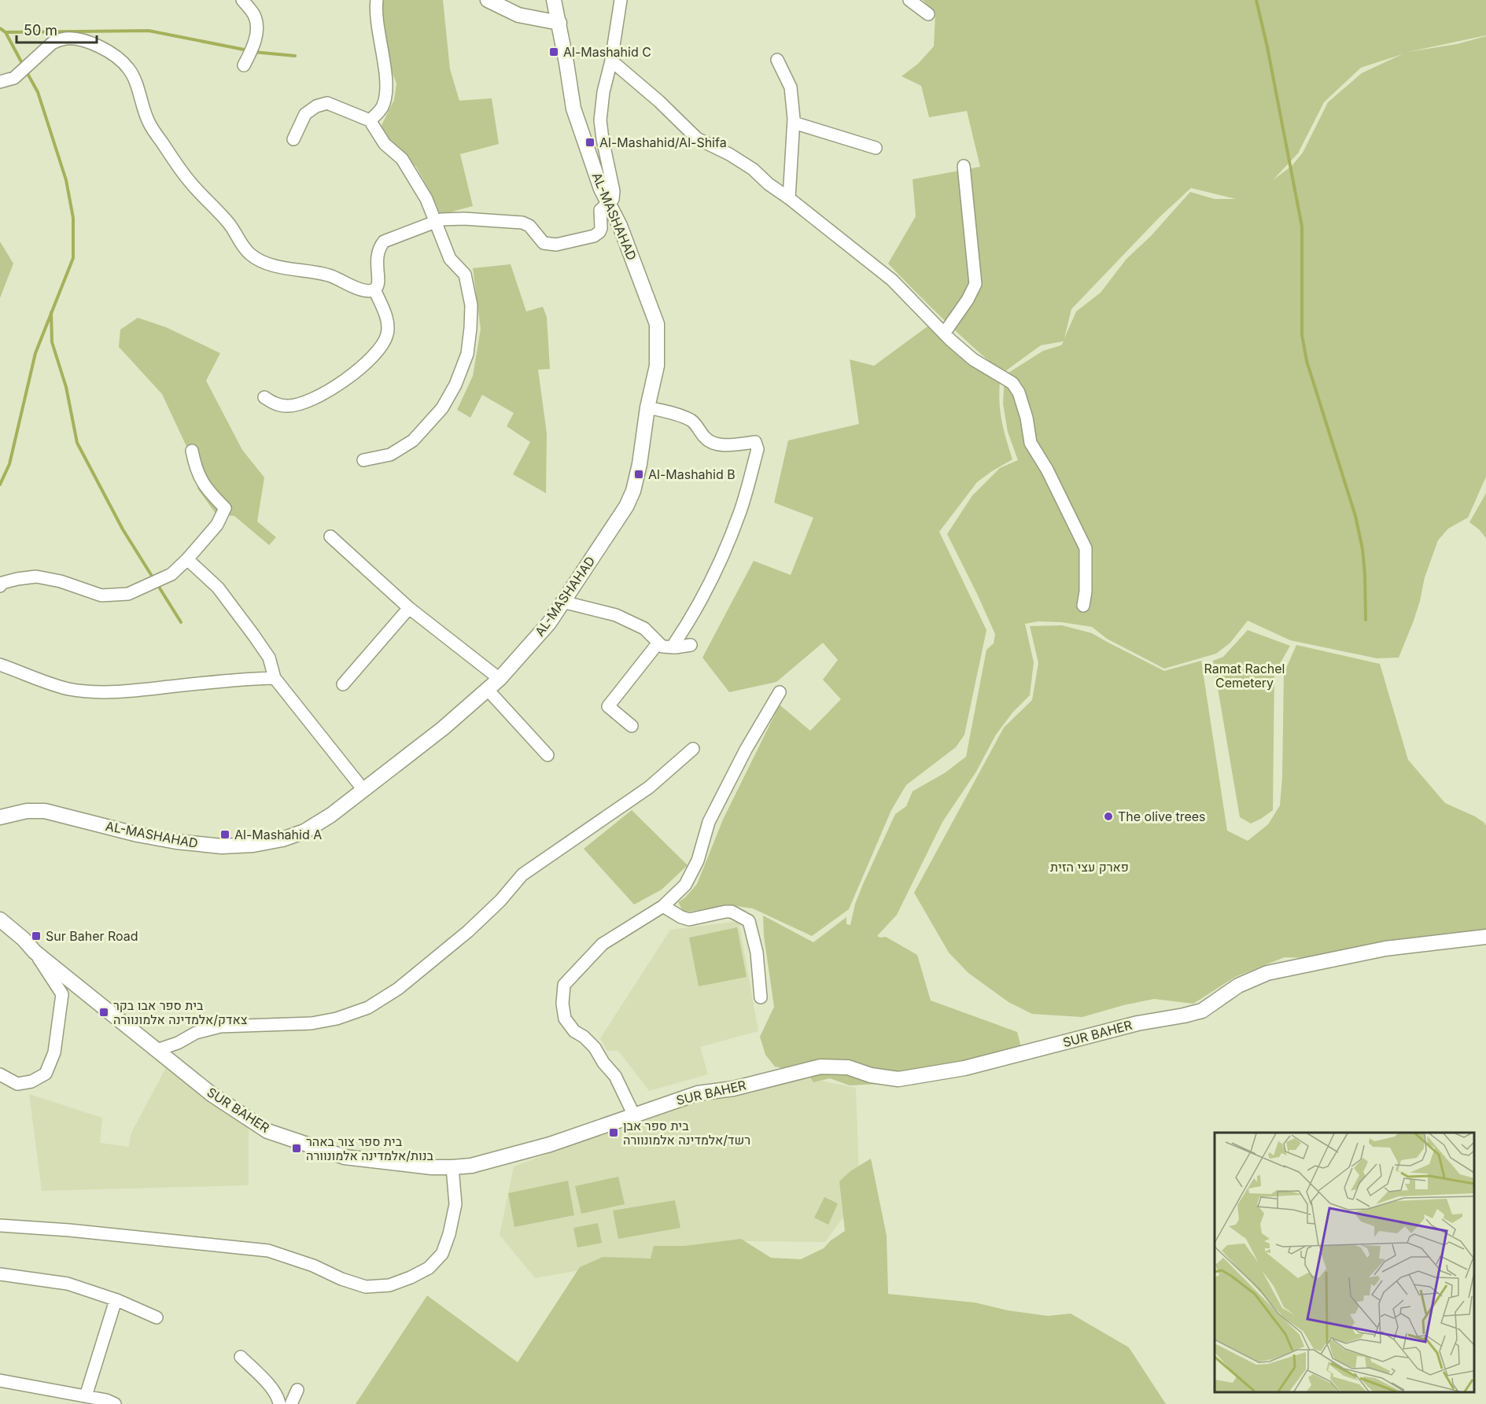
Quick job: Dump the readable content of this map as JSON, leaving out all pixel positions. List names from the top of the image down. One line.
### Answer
{"streets":{"street":["AL-MASHAHAD","SUR BAHER"]},"parks":["Ramat Rachel Cemetery","פארק עצי הזית"],"places":{"transit":["Al-Mashahid C","Al-Mashahid/Al-Shifa","Al-Mashahid B","Al-Mashahid A","Sur Baher Road","בית ספר אבו בקר צאדק/אלמדינה אלמונוורה","בית ספר אבן רשד/אלמדינה אלמונוורה","בית ספר צור באהר בנות/אלמדינה אלמונוורה"],"other":["The olive trees"]},"scale_bar":"50 m"}
